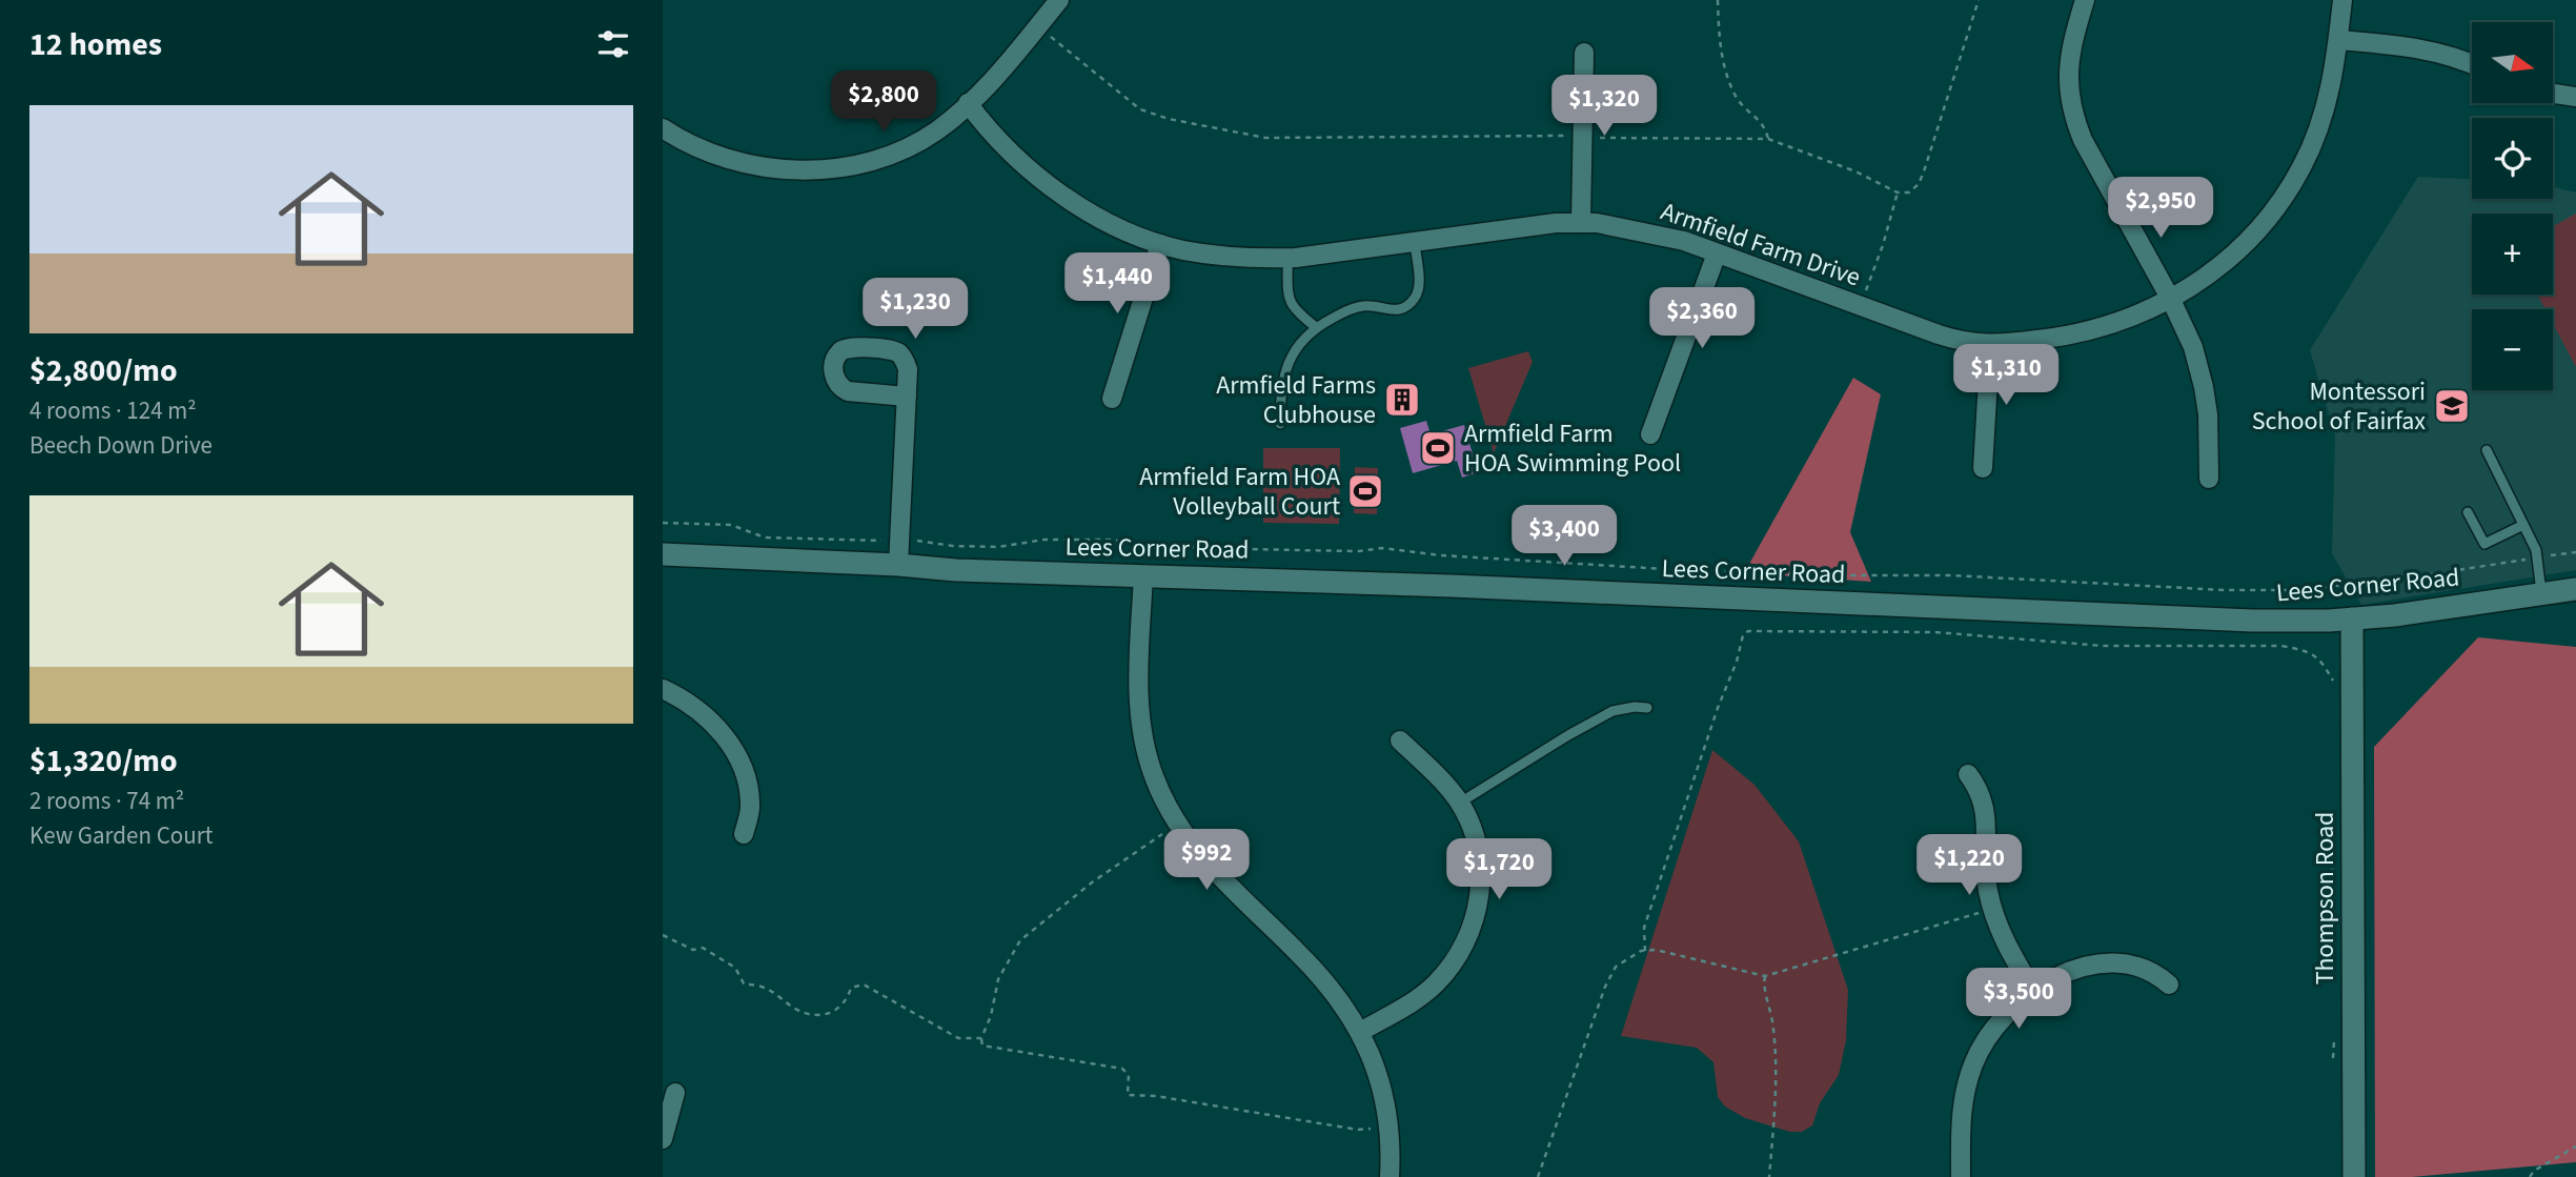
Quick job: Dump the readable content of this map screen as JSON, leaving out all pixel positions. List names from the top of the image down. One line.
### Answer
{"streets":{"street":["Armfield Farm Drive","Lees Corner Road","Thompson Road"]},"crossings":[["Lees Corner Road","Thompson Road"]],"places":{"building":["Armfield Farms Clubhouse"],"school or university":["Montessori School of Fairfax"],"sports":["Armfield Farm HOA Swimming Pool","Armfield Farm HOA Volleyball Court"]},"north":"right","page":{"heading":"12 homes","map_buttons":["+","−"],"price":["$2,800","$1,320","$2,950","$1,440","$1,230","$2,360","$1,310","$3,400","$992","$1,220","$1,720","$3,500"],"list":[{"name":"$2,800/mo","note":"4 rooms · 124 m² · Beech Down Drive"},{"name":"$1,320/mo","note":"2 rooms · 74 m² · Kew Garden Court"}]}}
